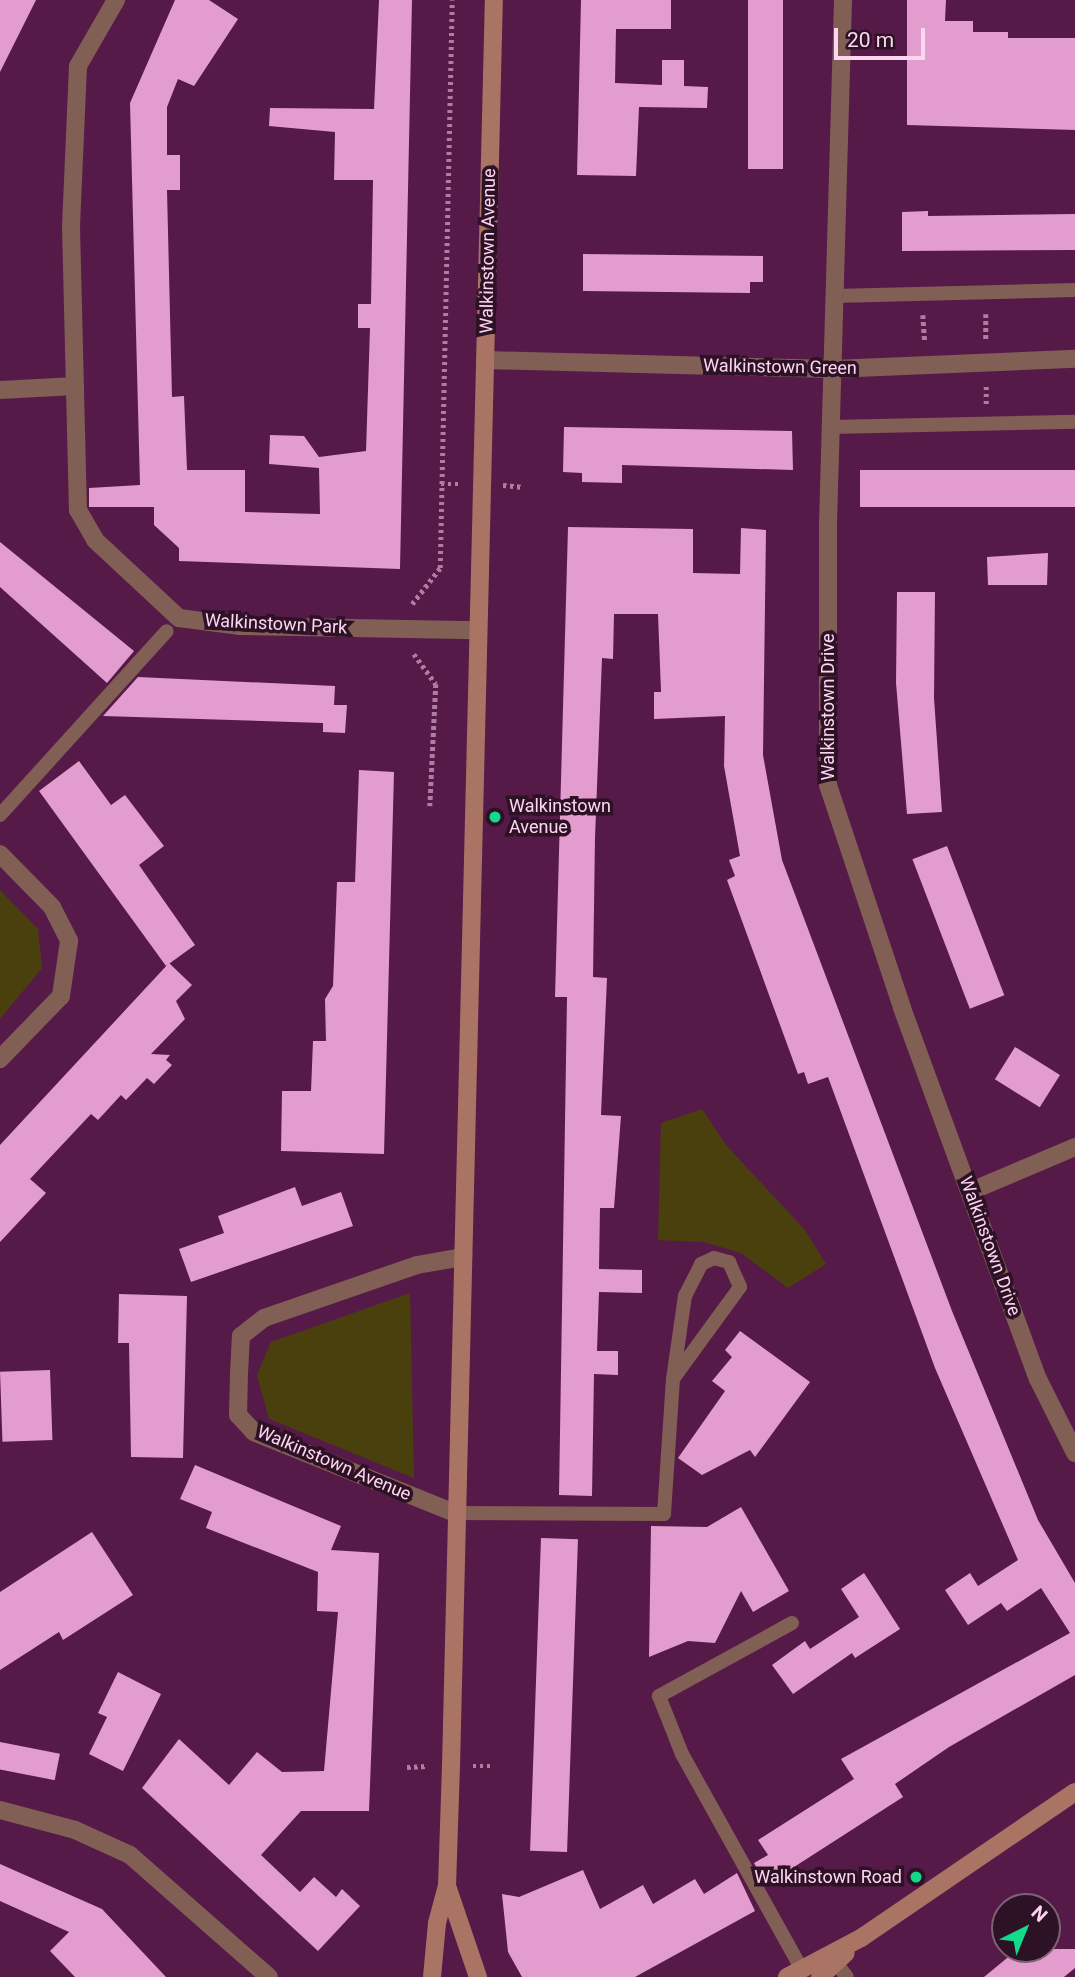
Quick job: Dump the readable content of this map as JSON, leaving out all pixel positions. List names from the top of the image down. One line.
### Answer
{"streets":{"main road":["Walkinstown Avenue"],"street":["Walkinstown Green","Walkinstown Park","Walkinstown Drive"]},"crossings":[["Walkinstown Avenue","Walkinstown Green"],["Walkinstown Avenue","Walkinstown Park"],["Walkinstown Green","Walkinstown Drive"]],"places":["Walkinstown Avenue","Walkinstown Road"],"scale_bar":"20 m","north":"top right"}
